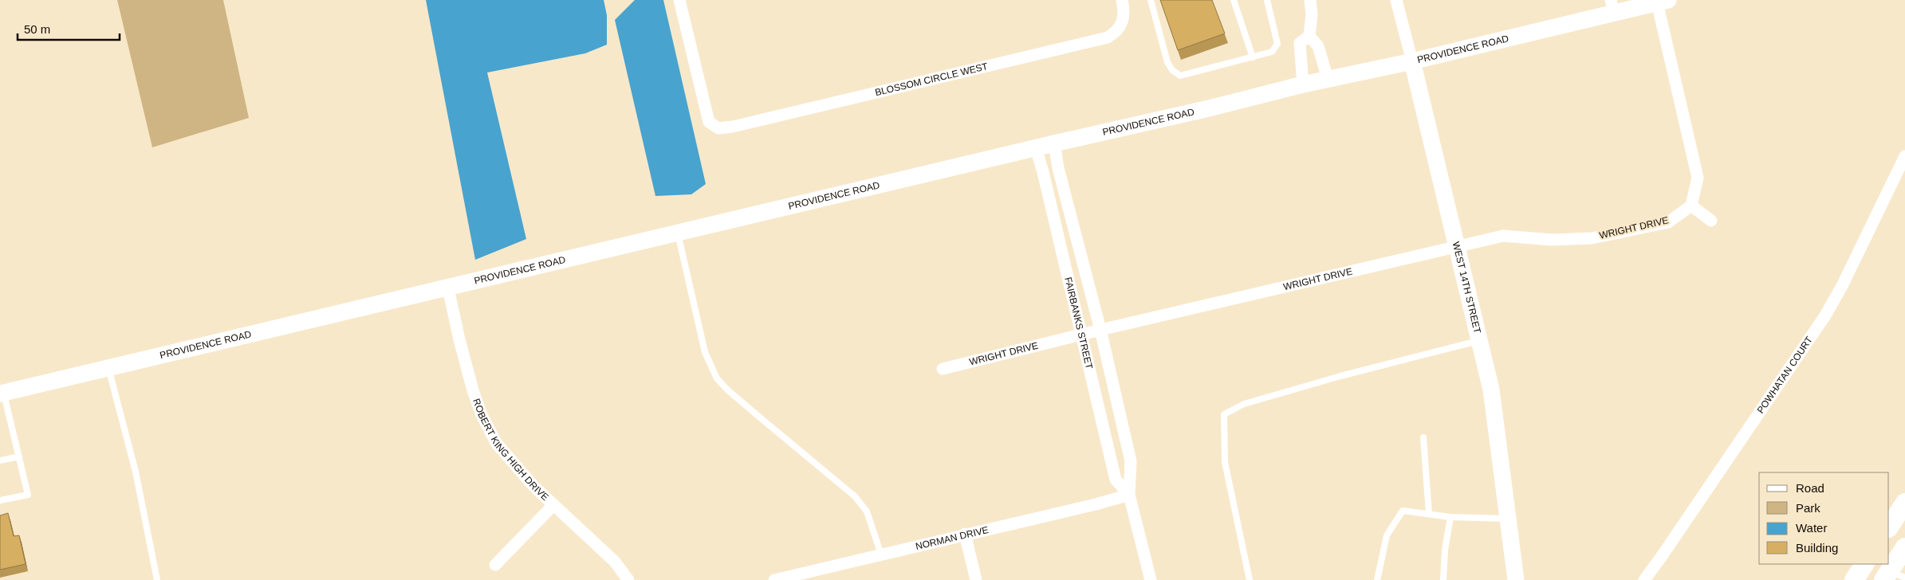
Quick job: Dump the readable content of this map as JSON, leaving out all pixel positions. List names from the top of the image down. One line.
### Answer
{"streets":{"street":["PROVIDENCE ROAD","BLOSSOM CIRCLE WEST","WRIGHT DRIVE","WEST 14TH STREET","FAIRBANKS STREET","POWHATAN COURT","ROBERT KING HIGH DRIVE","NORMAN DRIVE"]},"crossings":[["PROVIDENCE ROAD","WEST 14TH STREET"],["PROVIDENCE ROAD","FAIRBANKS STREET"],["PROVIDENCE ROAD","ROBERT KING HIGH DRIVE"],["WRIGHT DRIVE","WEST 14TH STREET"],["WRIGHT DRIVE","FAIRBANKS STREET"],["FAIRBANKS STREET","NORMAN DRIVE"]],"legend":["Road","Park","Water","Building"],"scale_bar":"50 m"}
